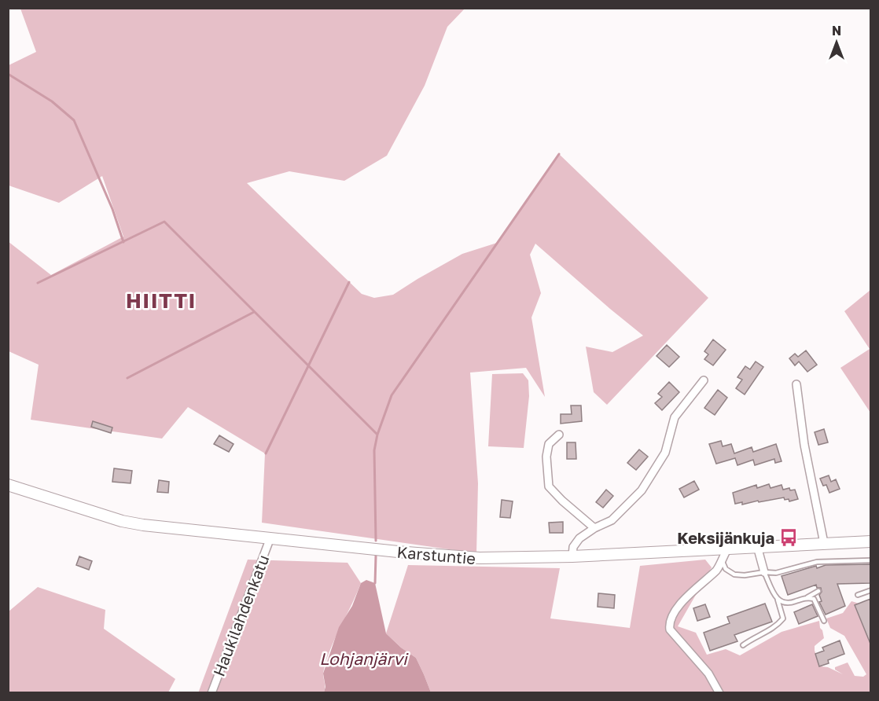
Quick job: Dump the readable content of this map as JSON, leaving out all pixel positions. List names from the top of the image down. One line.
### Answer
{"streets":{"street":["Karstuntie","Haukilahdenkatu"]},"crossings":[["Karstuntie","Haukilahdenkatu"]],"districts":["HIITTI"],"water":["Lohjanjärvi"],"places":{"bus stop":["Keksijänkuja"]},"north":"top"}
